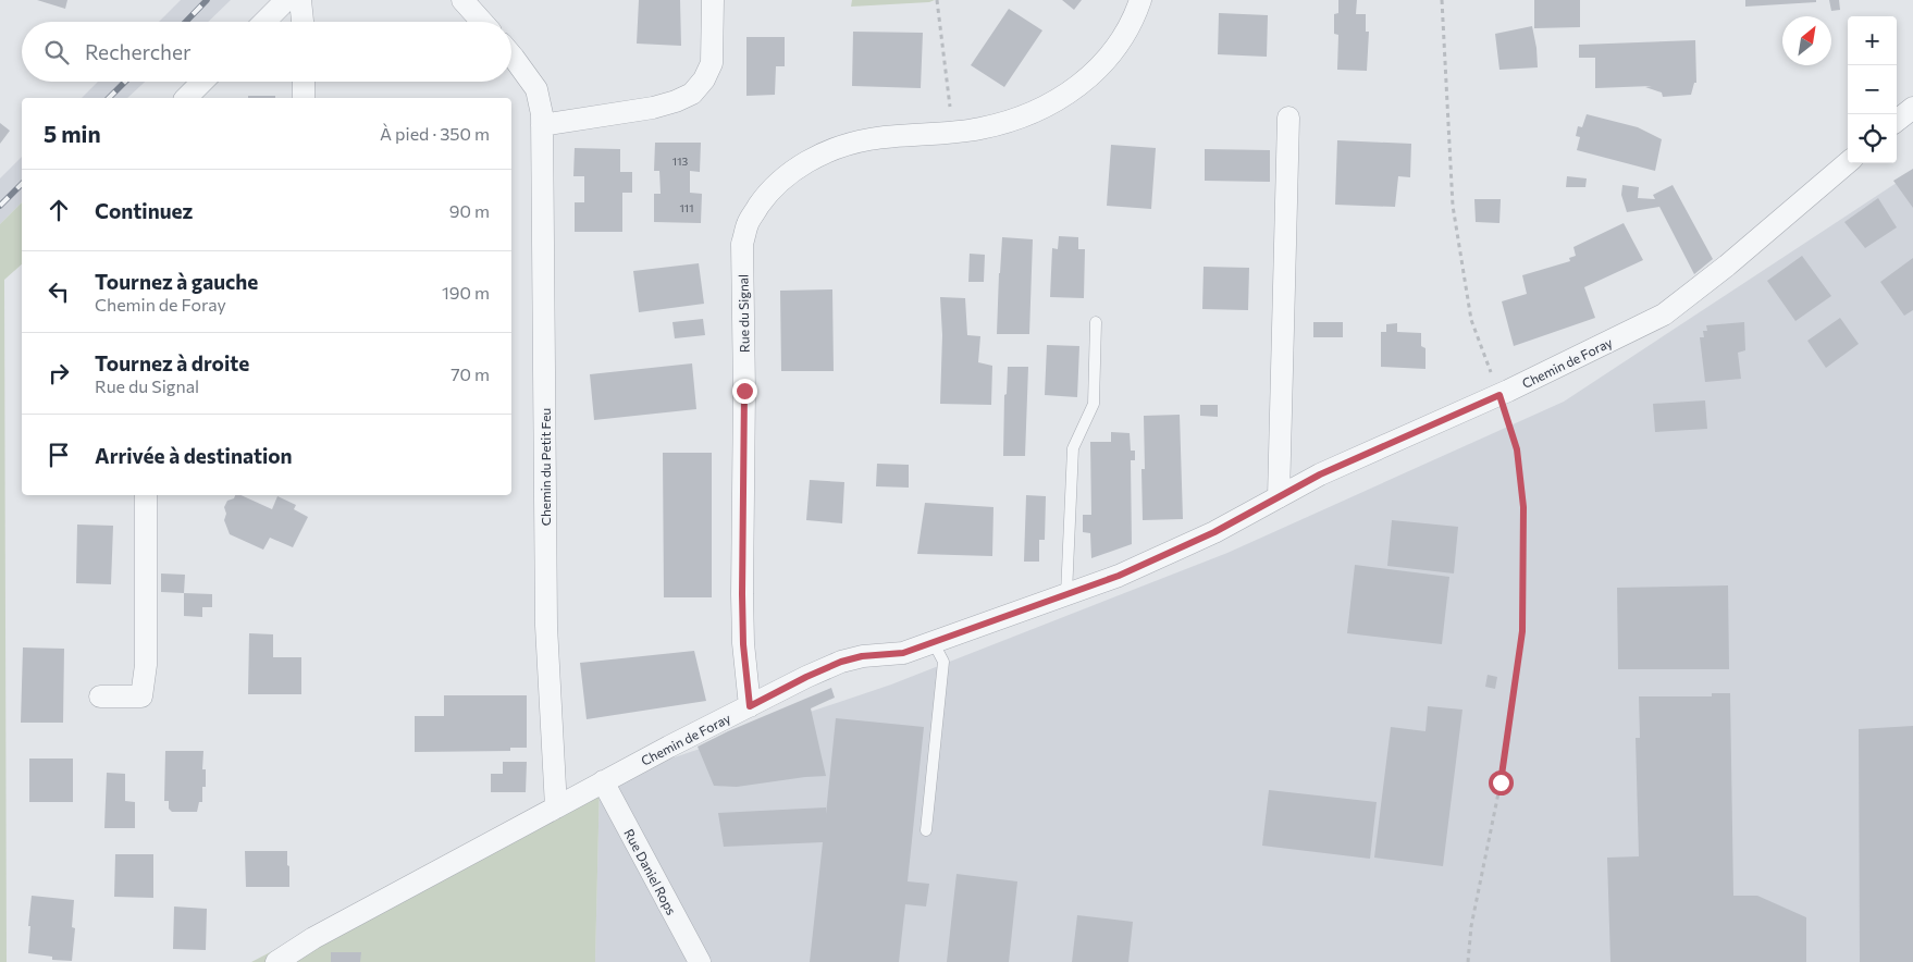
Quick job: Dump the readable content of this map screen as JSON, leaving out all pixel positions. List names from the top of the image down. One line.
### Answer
{"streets":{"street":["Rue du Signal","Chemin de Foray","Chemin du Petit Feu","Rue Daniel Rops"]},"crossings":[["Rue du Signal","Chemin de Foray"],["Chemin de Foray","Chemin du Petit Feu"],["Chemin de Foray","Rue Daniel Rops"]],"house_numbers":["113","111"],"north":"top right","page":{"map_buttons":["+","−"],"search":"Rechercher","heading":["5 min","À pied · 350 m"],"list":[["Continuez","90 m"],["Tournez à gauche","Chemin de Foray","190 m"],["Tournez à droite","Rue du Signal","70 m"],"Arrivée à destination"]}}
